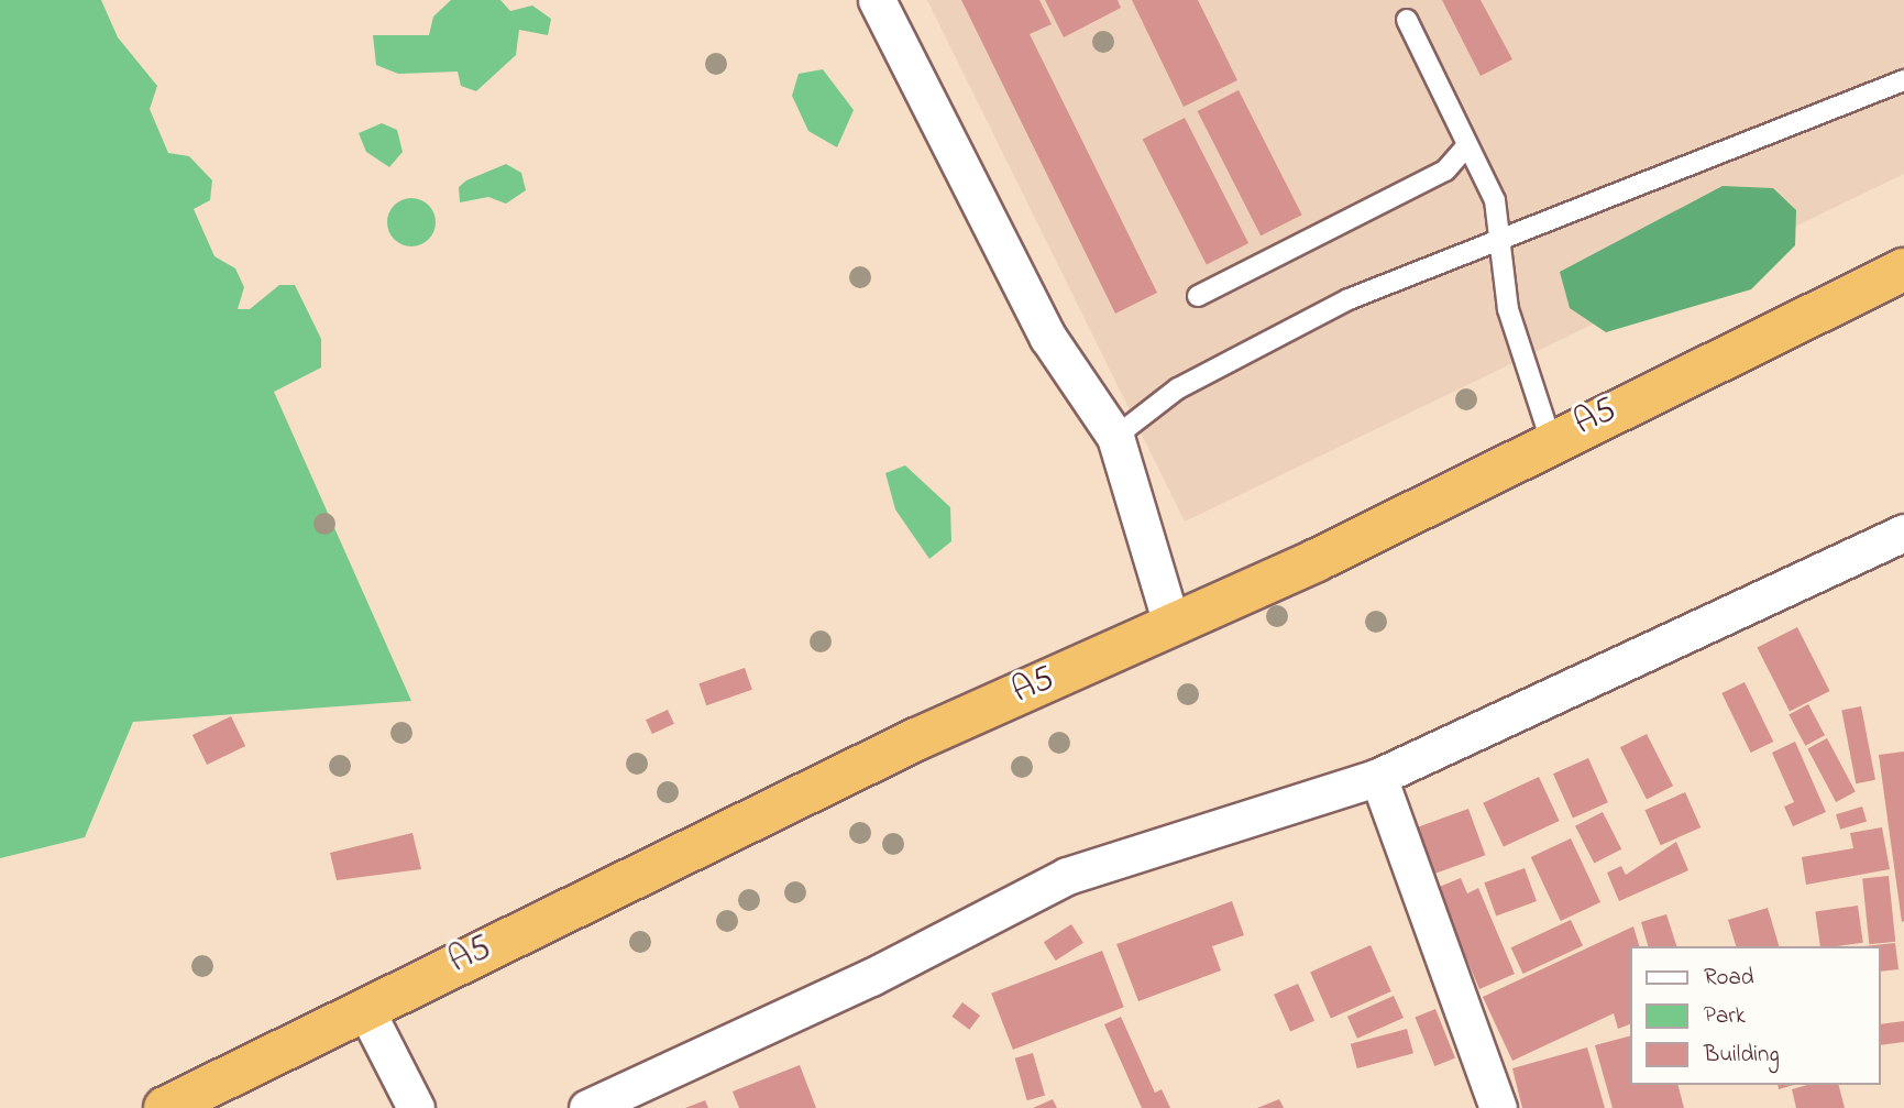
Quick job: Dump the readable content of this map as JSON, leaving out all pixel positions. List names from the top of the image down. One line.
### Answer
{"streets":{"highway":["A5"]},"legend":["Road","Park","Building"]}
